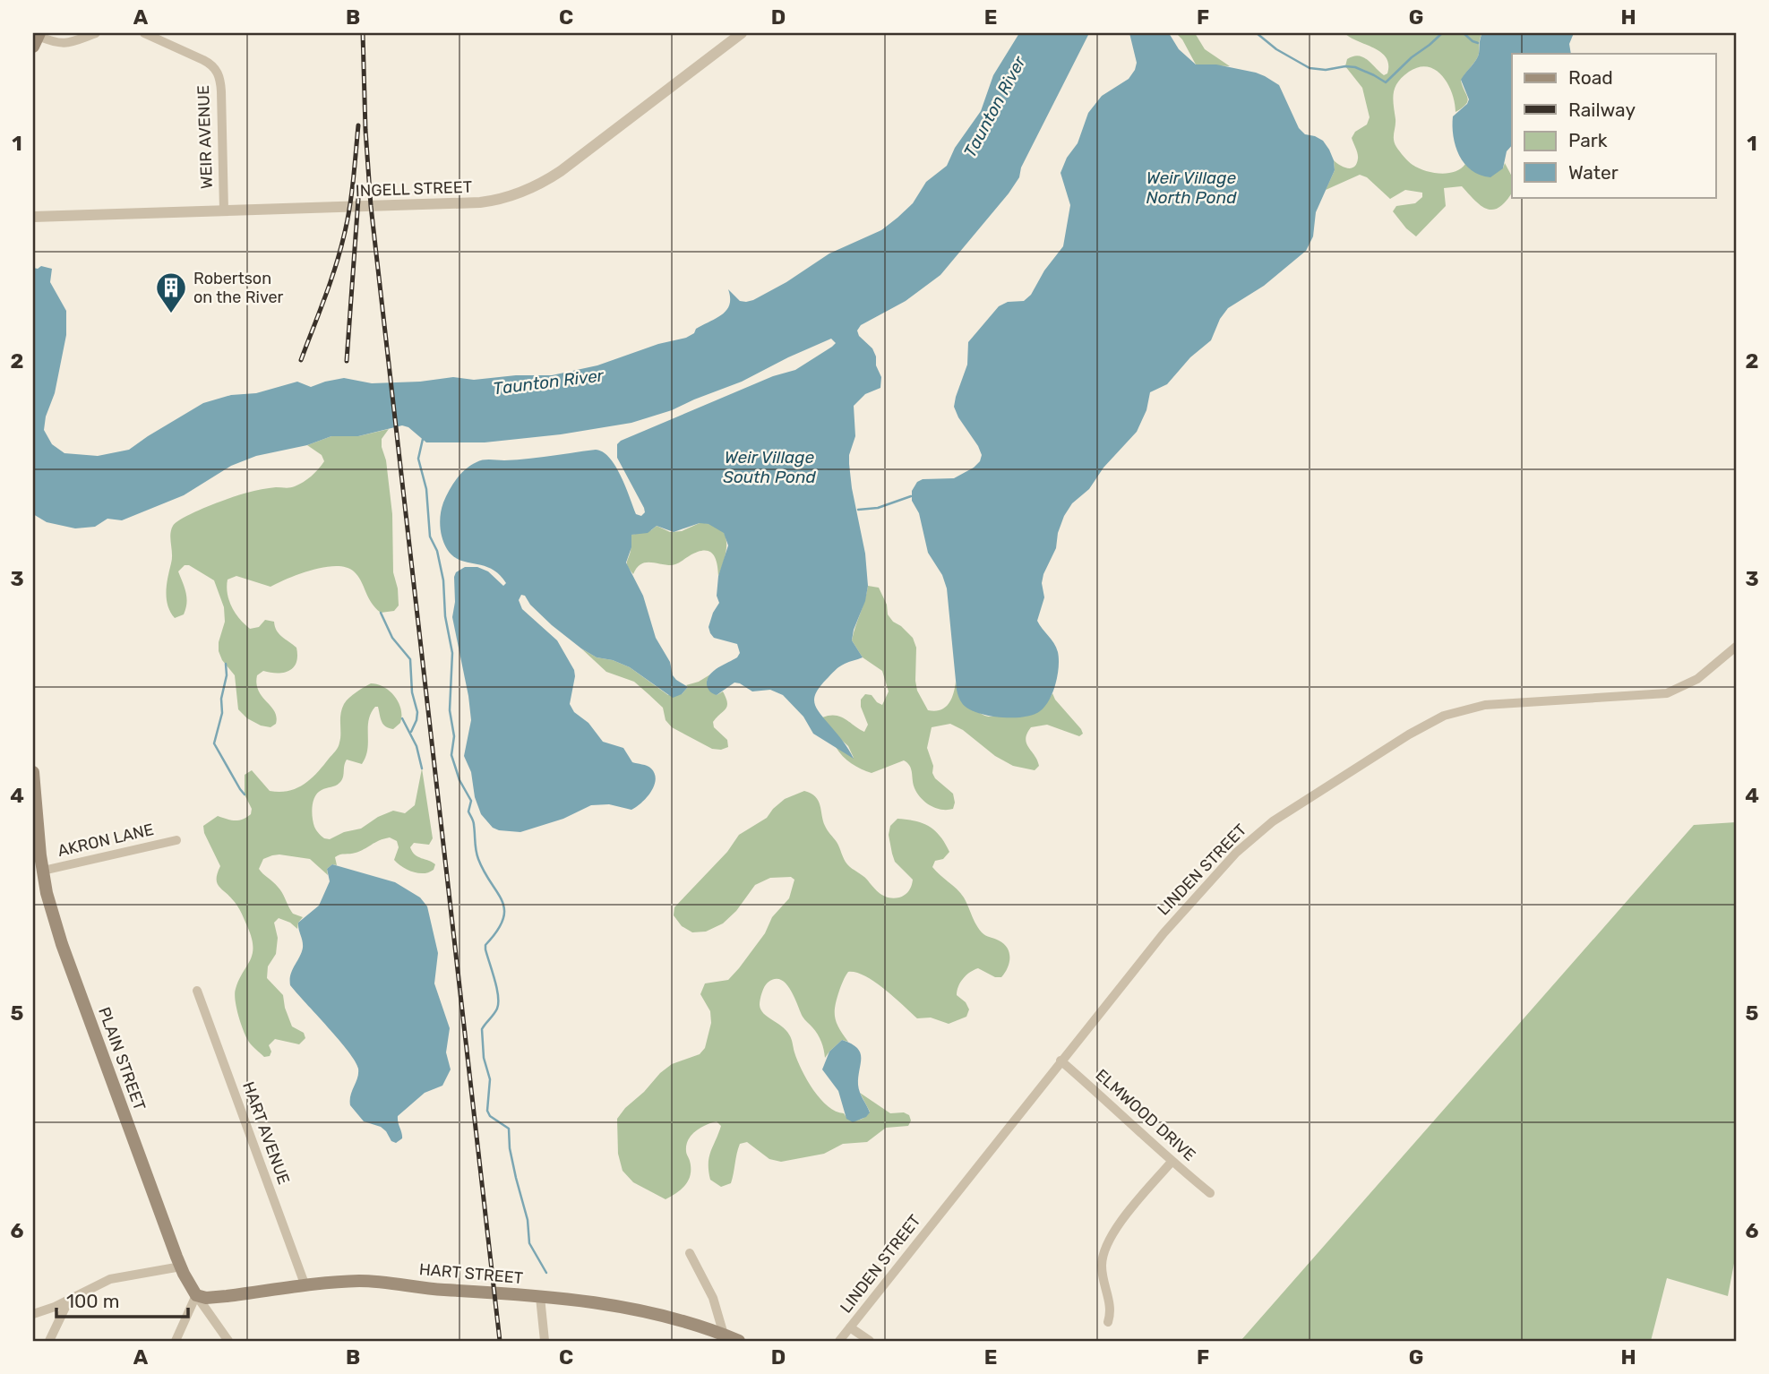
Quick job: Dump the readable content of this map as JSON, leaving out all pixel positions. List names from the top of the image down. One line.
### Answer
{"streets":{"main road":["PLAIN STREET","HART STREET"],"street":["WEIR AVENUE","INGELL STREET","AKRON LANE","LINDEN STREET","ELMWOOD DRIVE","HART AVENUE"]},"crossings":[["WEIR AVENUE","INGELL STREET"],["AKRON LANE","PLAIN STREET"],["LINDEN STREET","ELMWOOD DRIVE"],["PLAIN STREET","HART STREET"],["HART AVENUE","HART STREET"]],"water":["Taunton River","Weir Village North Pond","Weir Village South Pond"],"places":{"building":["Robertson on the River"]},"legend":["Road","Railway","Park","Water"],"scale_bar":"100 m","grid":{"columns":["A","B","C","D","E","F","G","H"],"rows":["1","2","3","4","5","6"]}}
